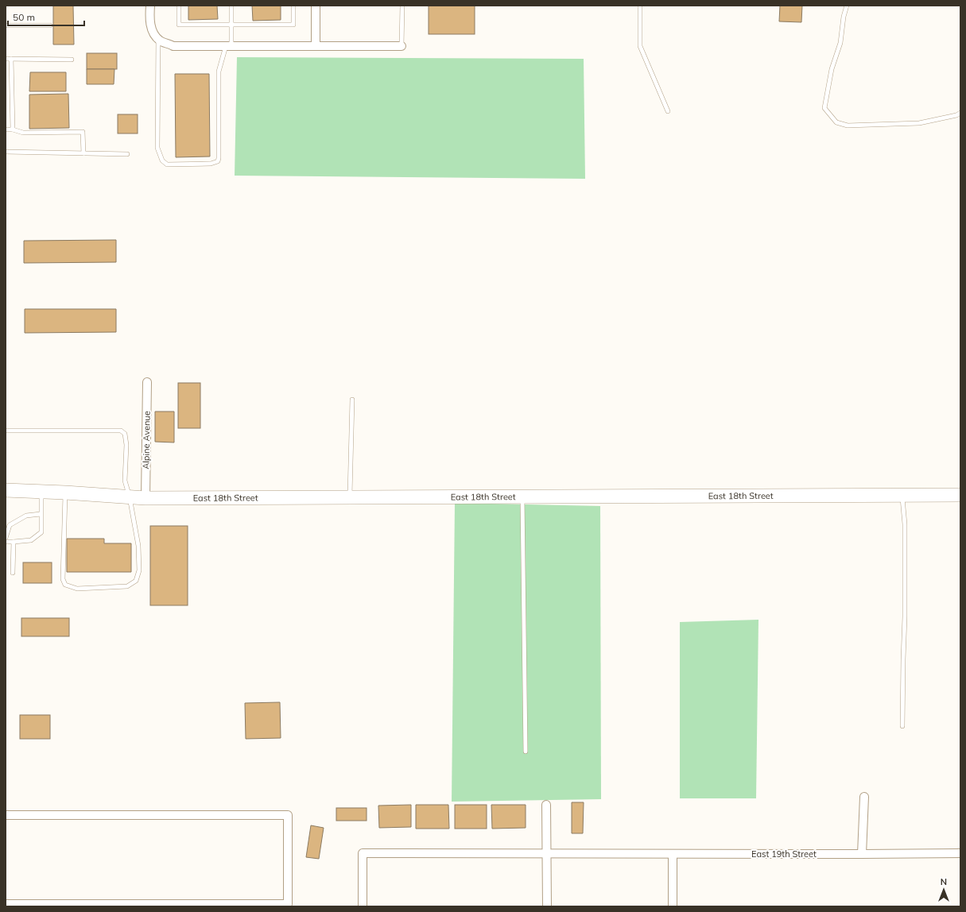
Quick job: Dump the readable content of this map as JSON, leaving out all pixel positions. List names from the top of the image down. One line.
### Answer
{"streets":{"main road":["East 18th Street"],"street":["Alpine Avenue","East 19th Street"]},"crossings":[["Alpine Avenue","East 18th Street"]],"scale_bar":"50 m","north":"top"}
